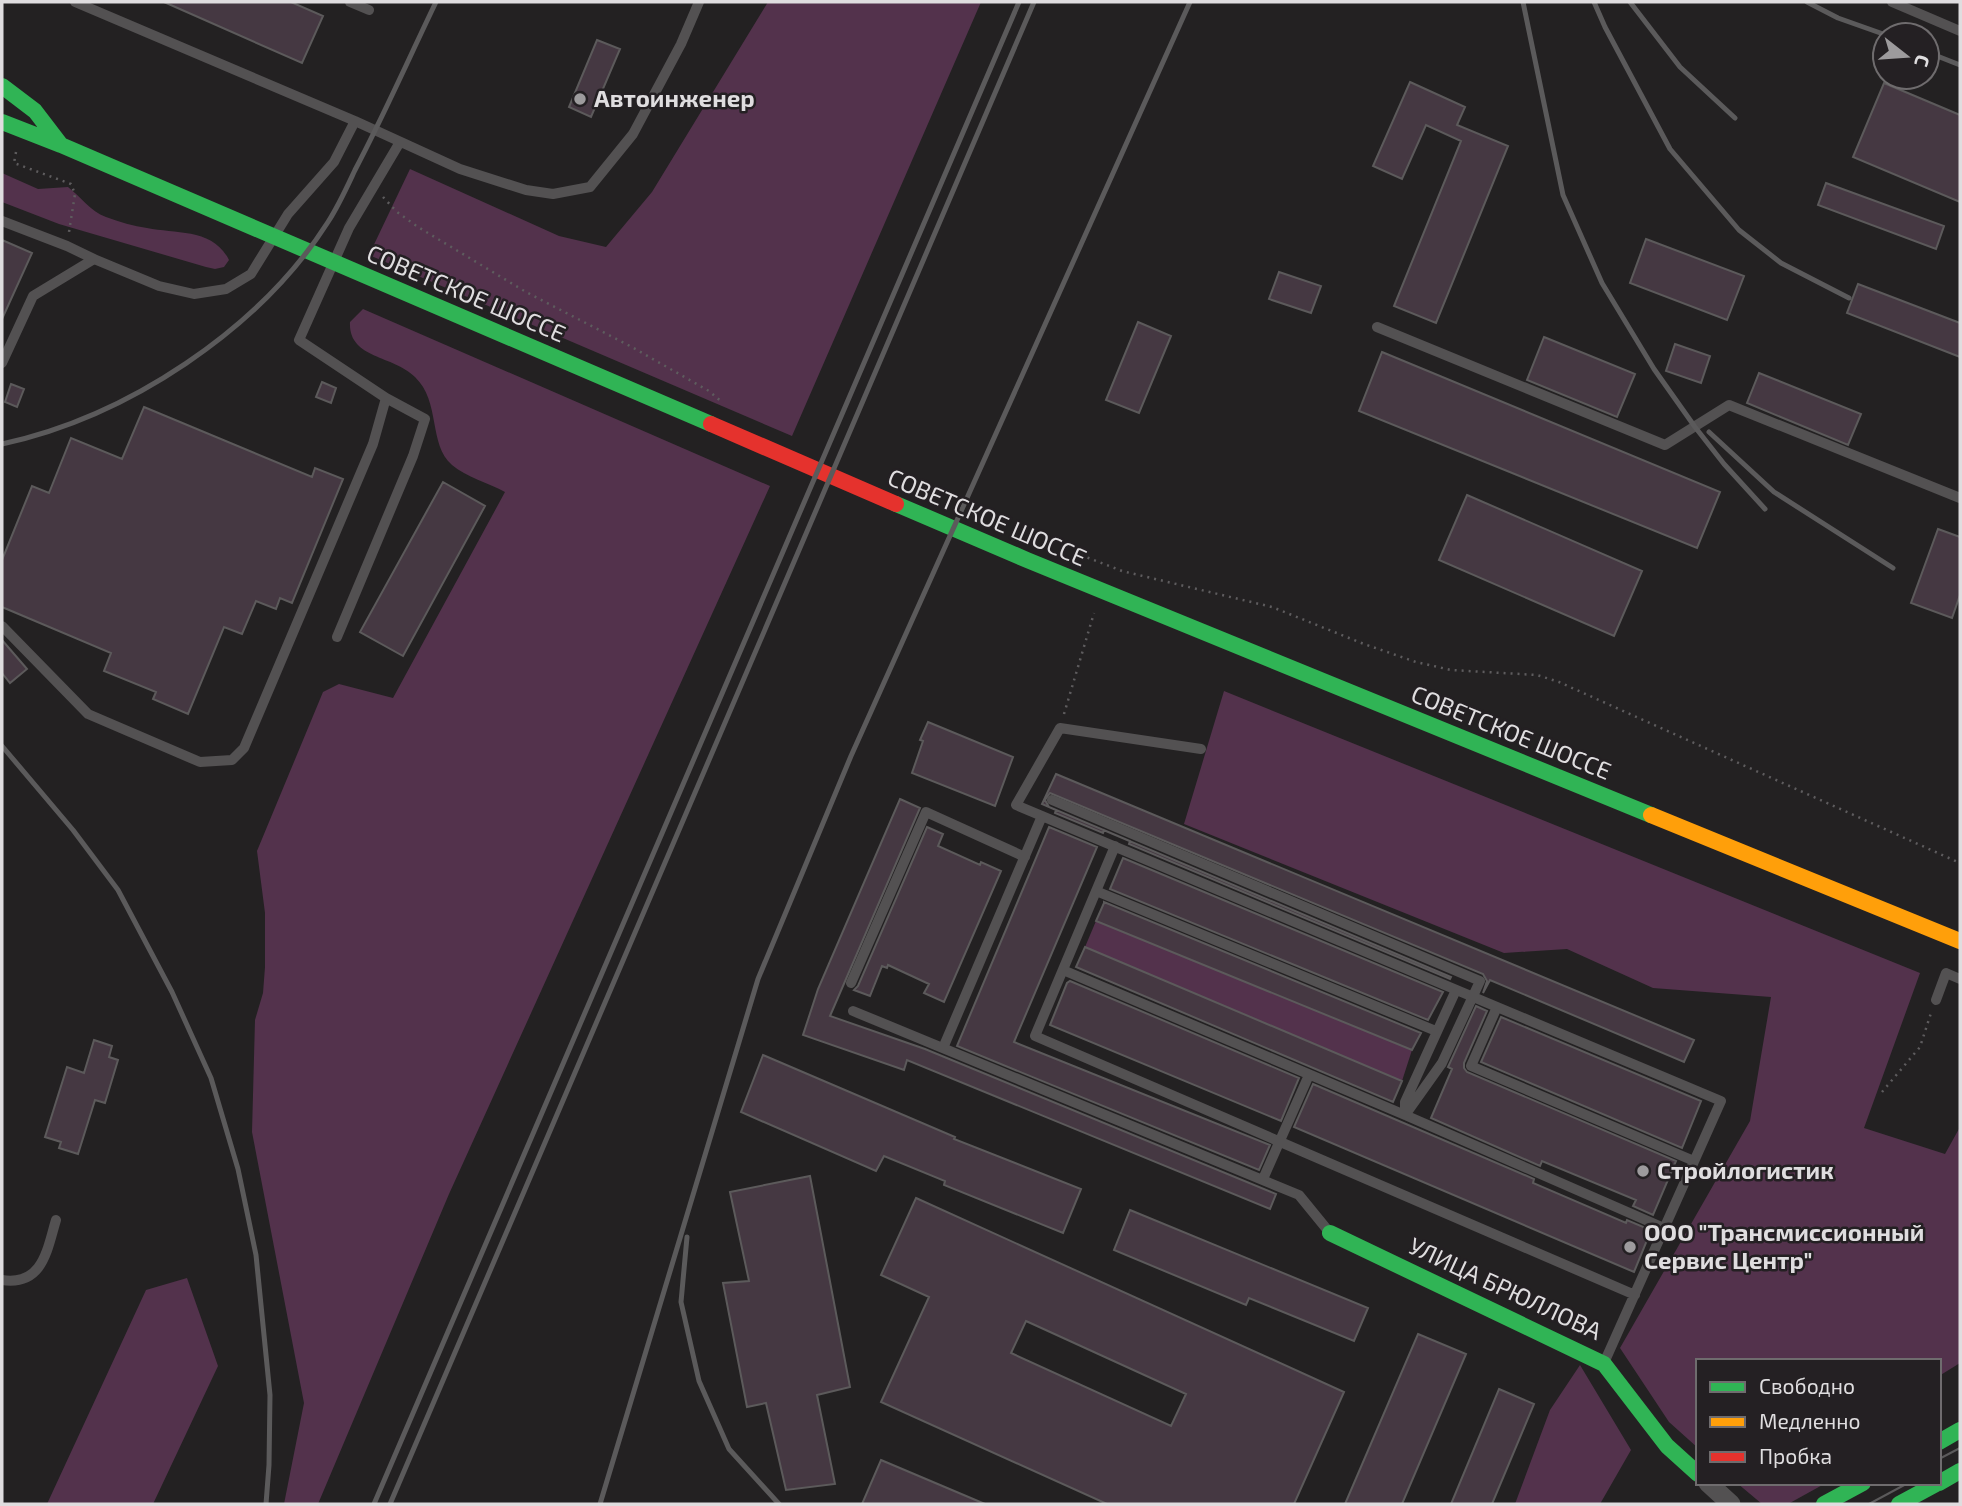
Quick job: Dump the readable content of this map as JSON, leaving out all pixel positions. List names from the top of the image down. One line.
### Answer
{"streets":{"main road":["СОВЕТСКОЕ ШОССЕ","УЛИЦА БРЮЛЛОВА"]},"places":["Автоинженер","Стройлогистик","ООО \"Трансмиссионный Сервис Центр\""],"legend":["Свободно","Медленно","Пробка"],"north":"right"}
